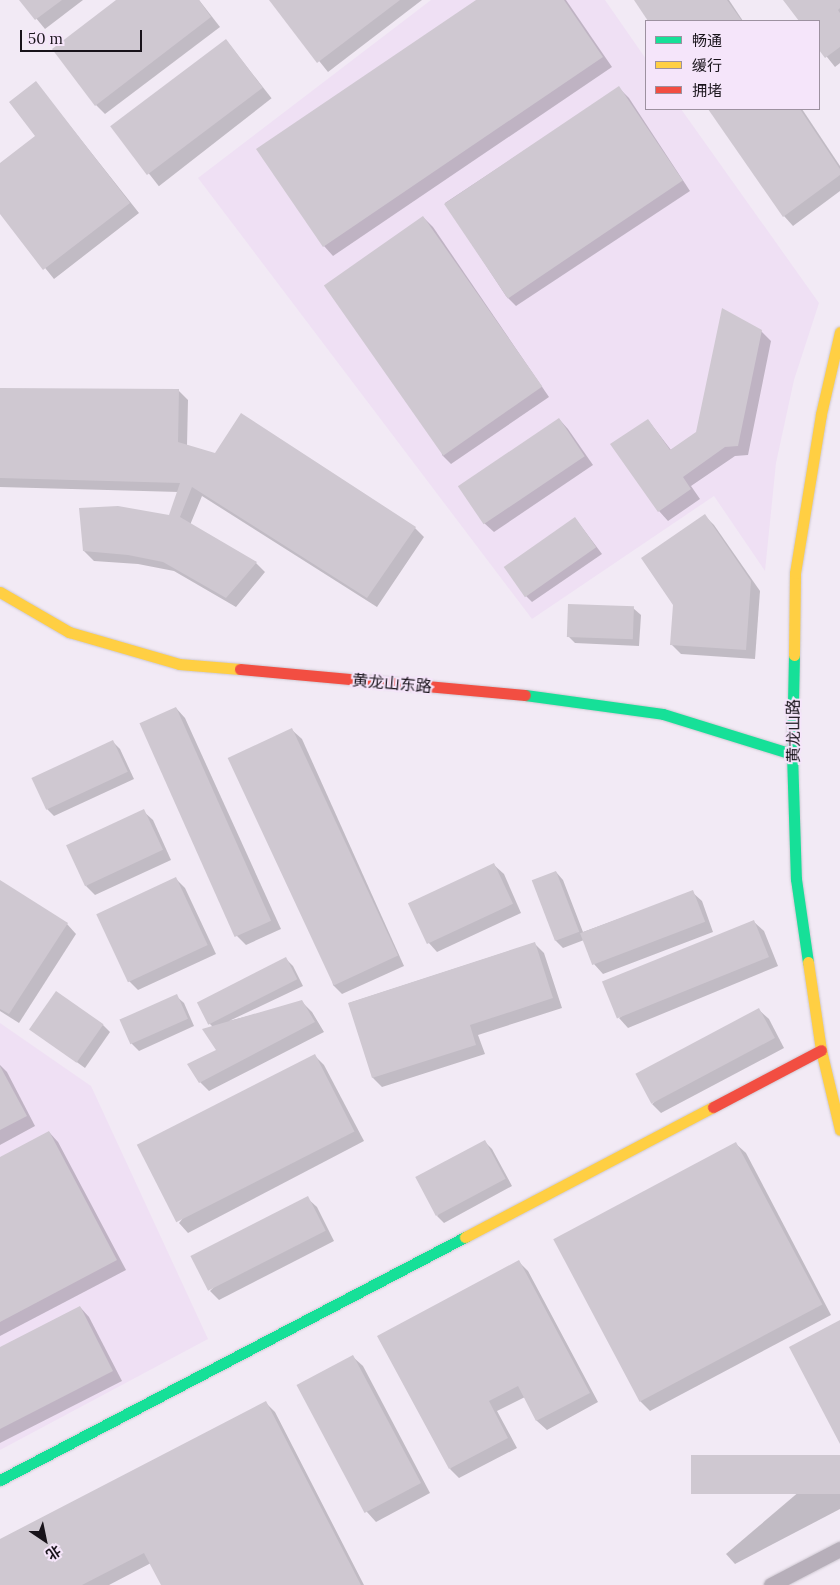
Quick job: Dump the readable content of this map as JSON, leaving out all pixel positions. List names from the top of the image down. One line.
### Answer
{"streets":{"street":["黄龙山东路","黄龙山路"]},"crossings":[["黄龙山东路","黄龙山路"]],"legend":["畅通","缓行","拥堵"],"scale_bar":"50 m","north":"bottom right"}
